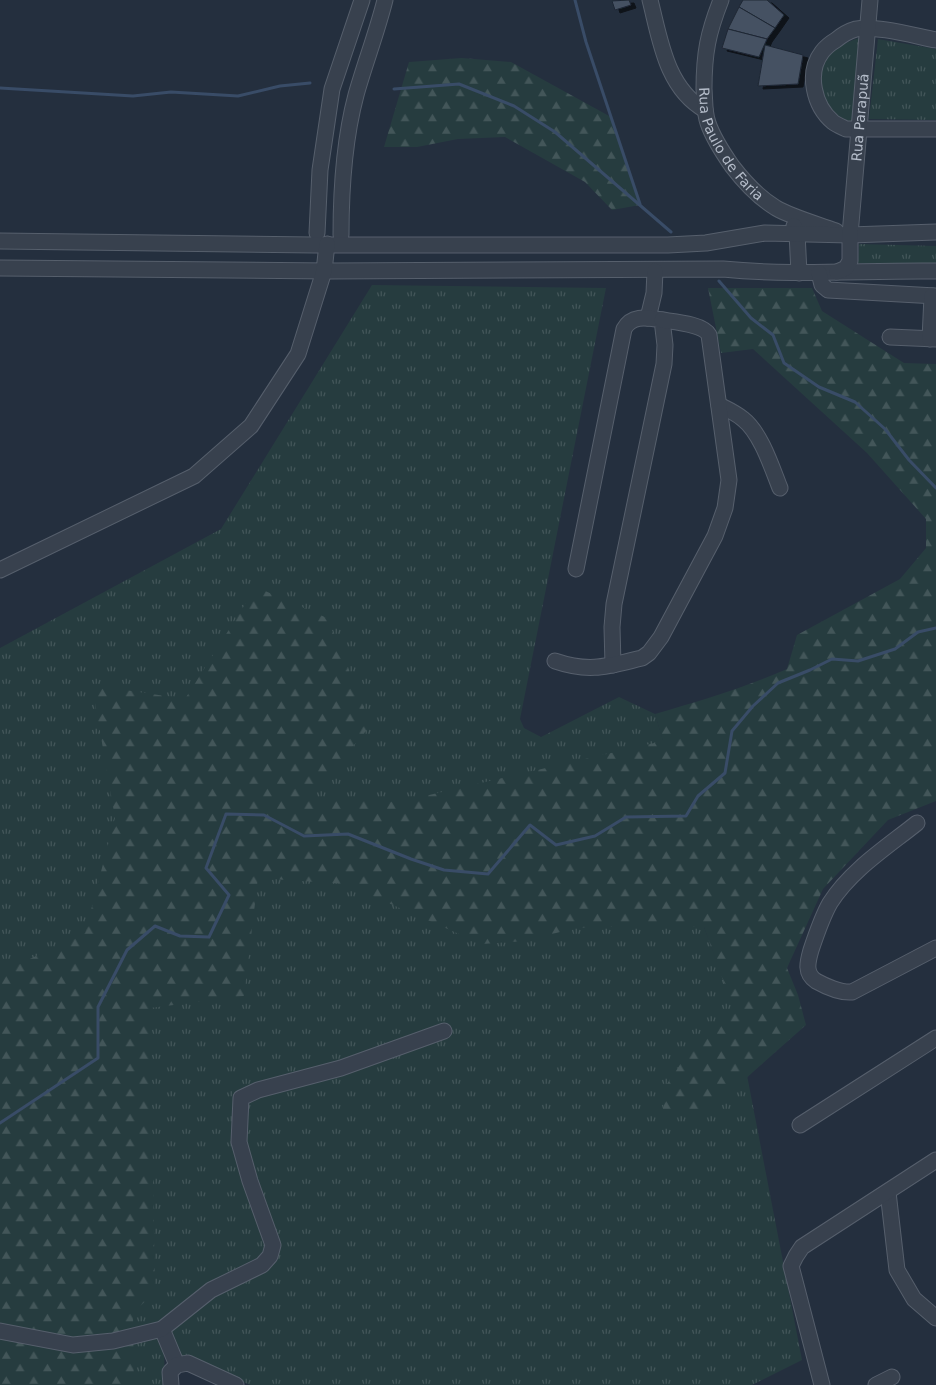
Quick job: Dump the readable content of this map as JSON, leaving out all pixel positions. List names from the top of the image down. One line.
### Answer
{"streets":{"street":["Rua Parapuã","Rua Paulo de Faria"]},"crossings":[["Rua Parapuã","Rua Paulo de Faria"]]}
